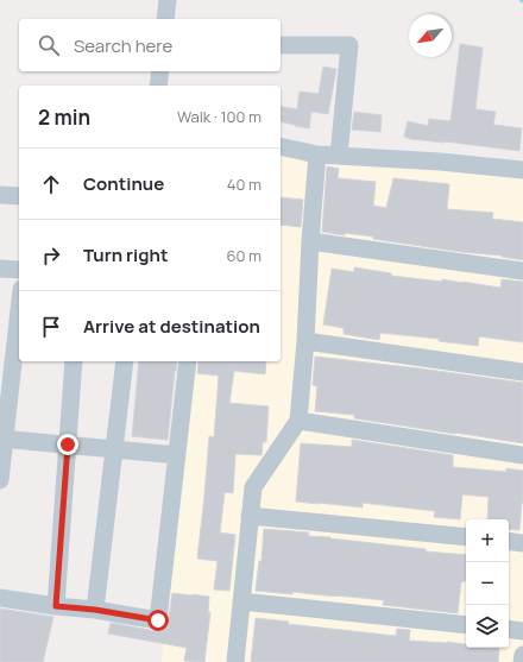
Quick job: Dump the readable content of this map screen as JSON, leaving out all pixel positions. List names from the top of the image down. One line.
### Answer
{"north":"bottom left","page":{"search":"Search here","heading":["2 min","Walk · 100 m"],"list":[["Continue","40 m"],["Turn right","60 m"],"Arrive at destination"],"map_buttons":["+","−"]}}
